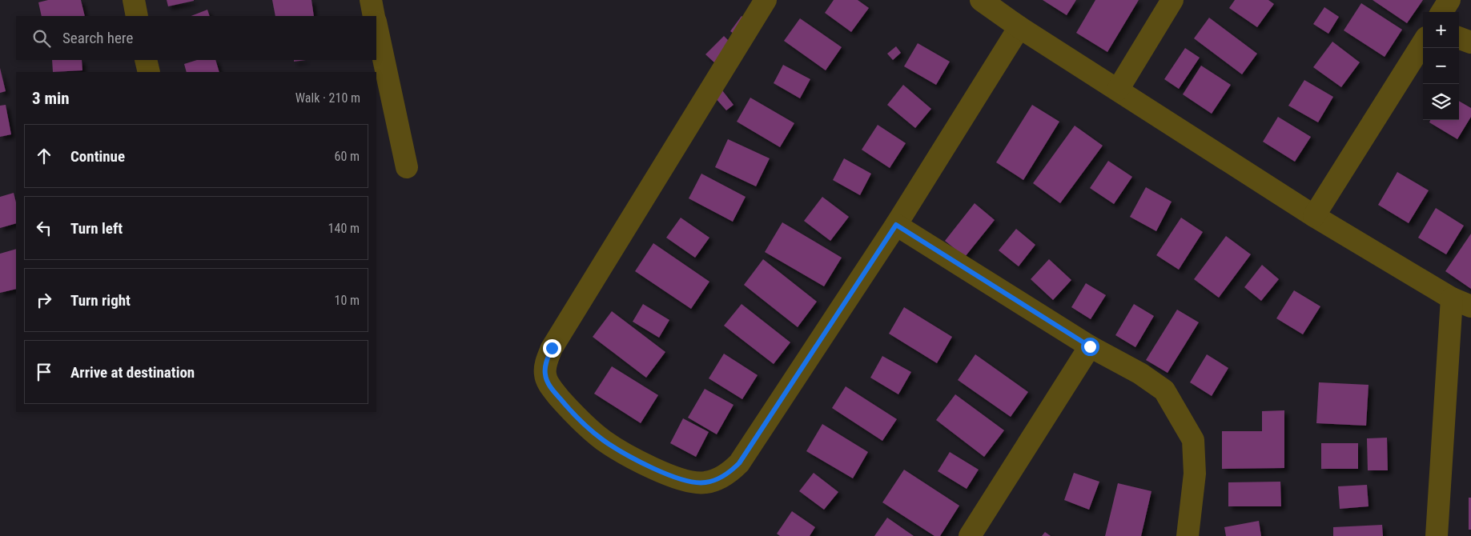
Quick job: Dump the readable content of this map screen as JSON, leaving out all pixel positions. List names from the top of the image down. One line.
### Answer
{"page":{"map_buttons":["+","−"],"search":"Search here","heading":["3 min","Walk · 210 m"],"list":[["Continue","60 m"],["Turn left","140 m"],["Turn right","10 m"],"Arrive at destination"]}}
